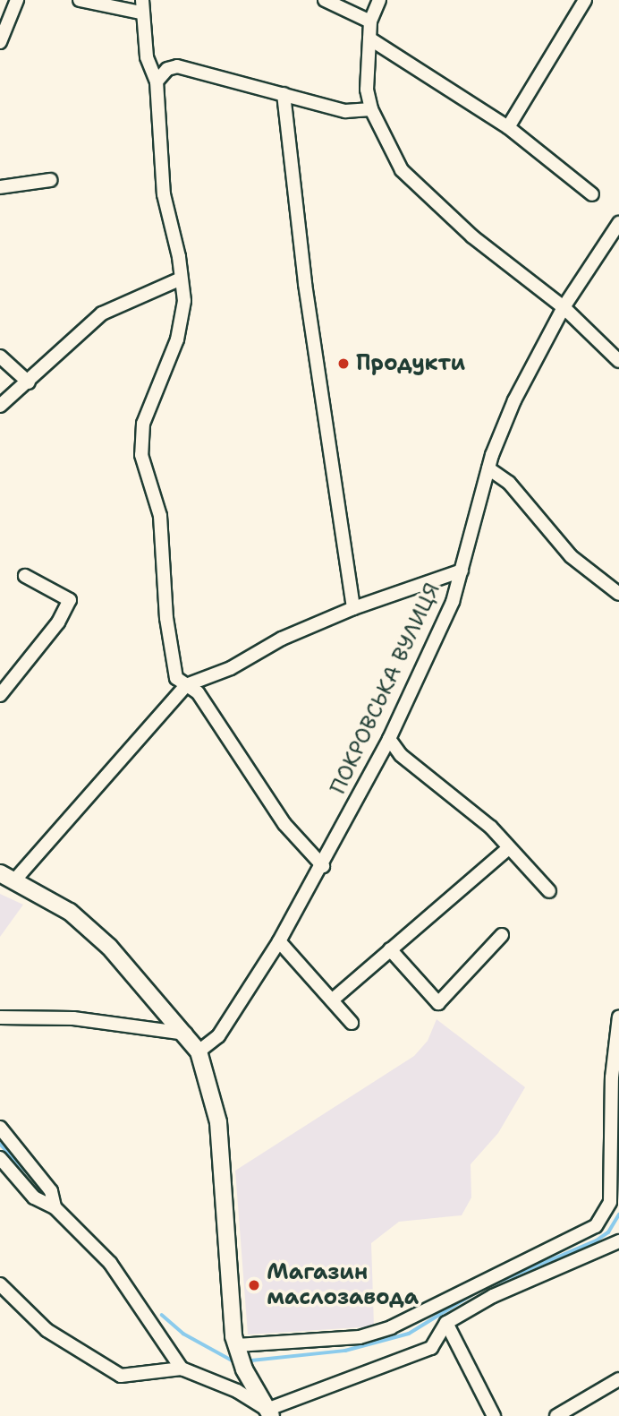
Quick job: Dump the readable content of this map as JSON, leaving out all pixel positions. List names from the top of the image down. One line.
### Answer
{"streets":{"street":["ПОКРОВСЬКА ВУЛИЦЯ"]},"places":["Продукти","Магазин маслозавода"]}
